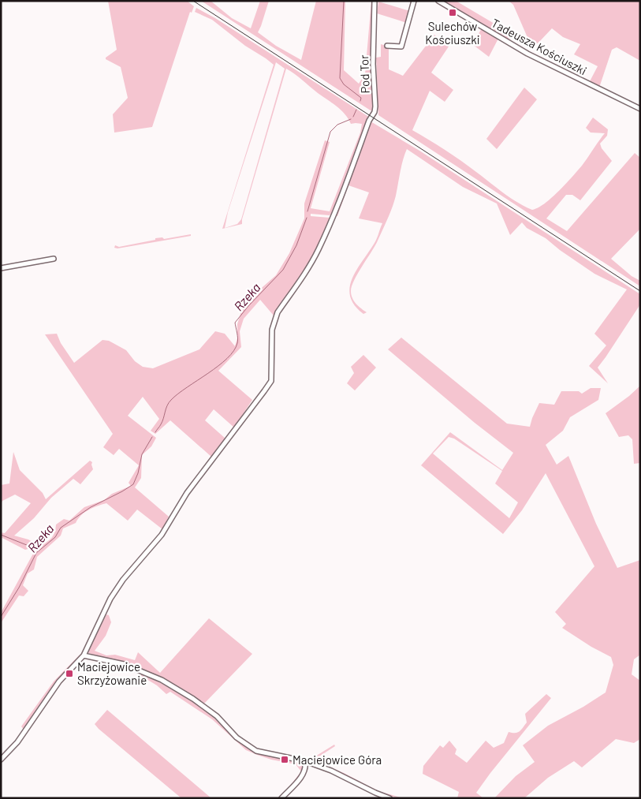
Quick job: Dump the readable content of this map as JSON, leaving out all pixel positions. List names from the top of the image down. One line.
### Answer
{"streets":{"street":["Tadeusza Kościuszki","Pod Tor"]},"water":["Rzeka"],"places":{"transit":["Sulechów Kościuszki","Maciejowice Skrzyżowanie","Maciejowice Góra"]}}
